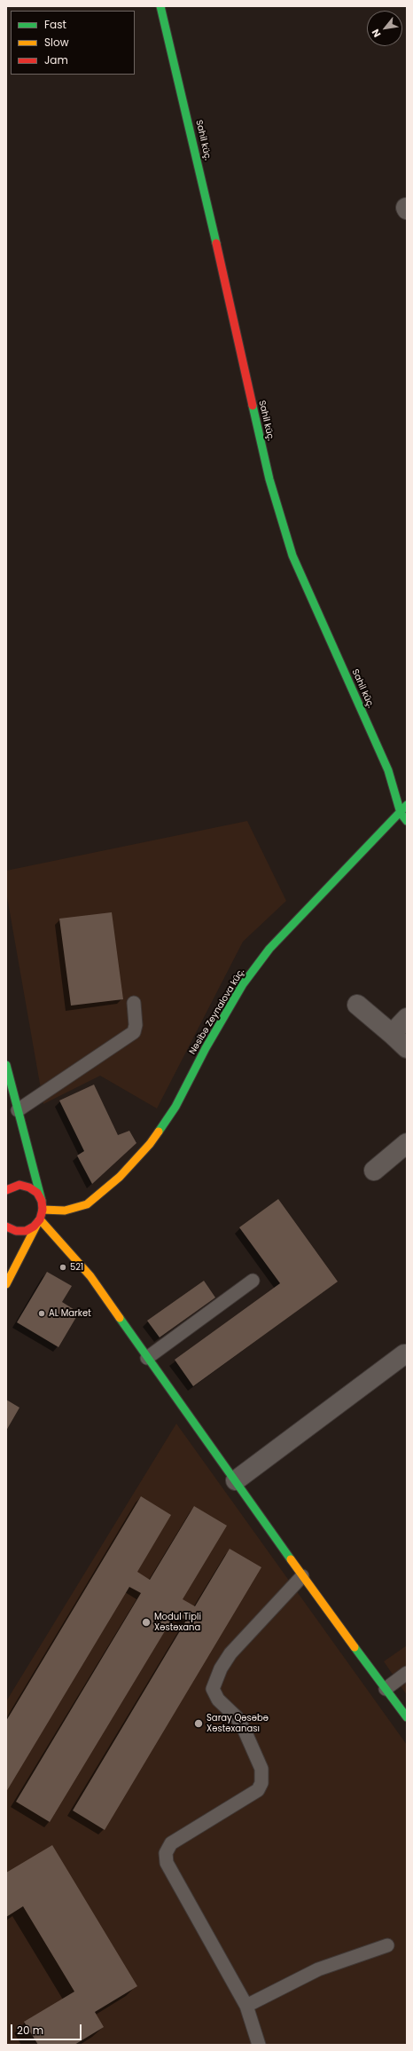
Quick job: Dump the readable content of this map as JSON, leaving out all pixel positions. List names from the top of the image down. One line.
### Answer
{"streets":{"street":["Sahil küç.","Nəsibə Zeynalova küç."]},"crossings":[["Sahil küç.","Nəsibə Zeynalova küç."]],"places":["521","AL Market","Modul Tipli Xəstəxana","Saray Qəsəbə Xəstəxanası"],"legend":["Fast","Slow","Jam"],"scale_bar":"20 m","north":"bottom left"}
